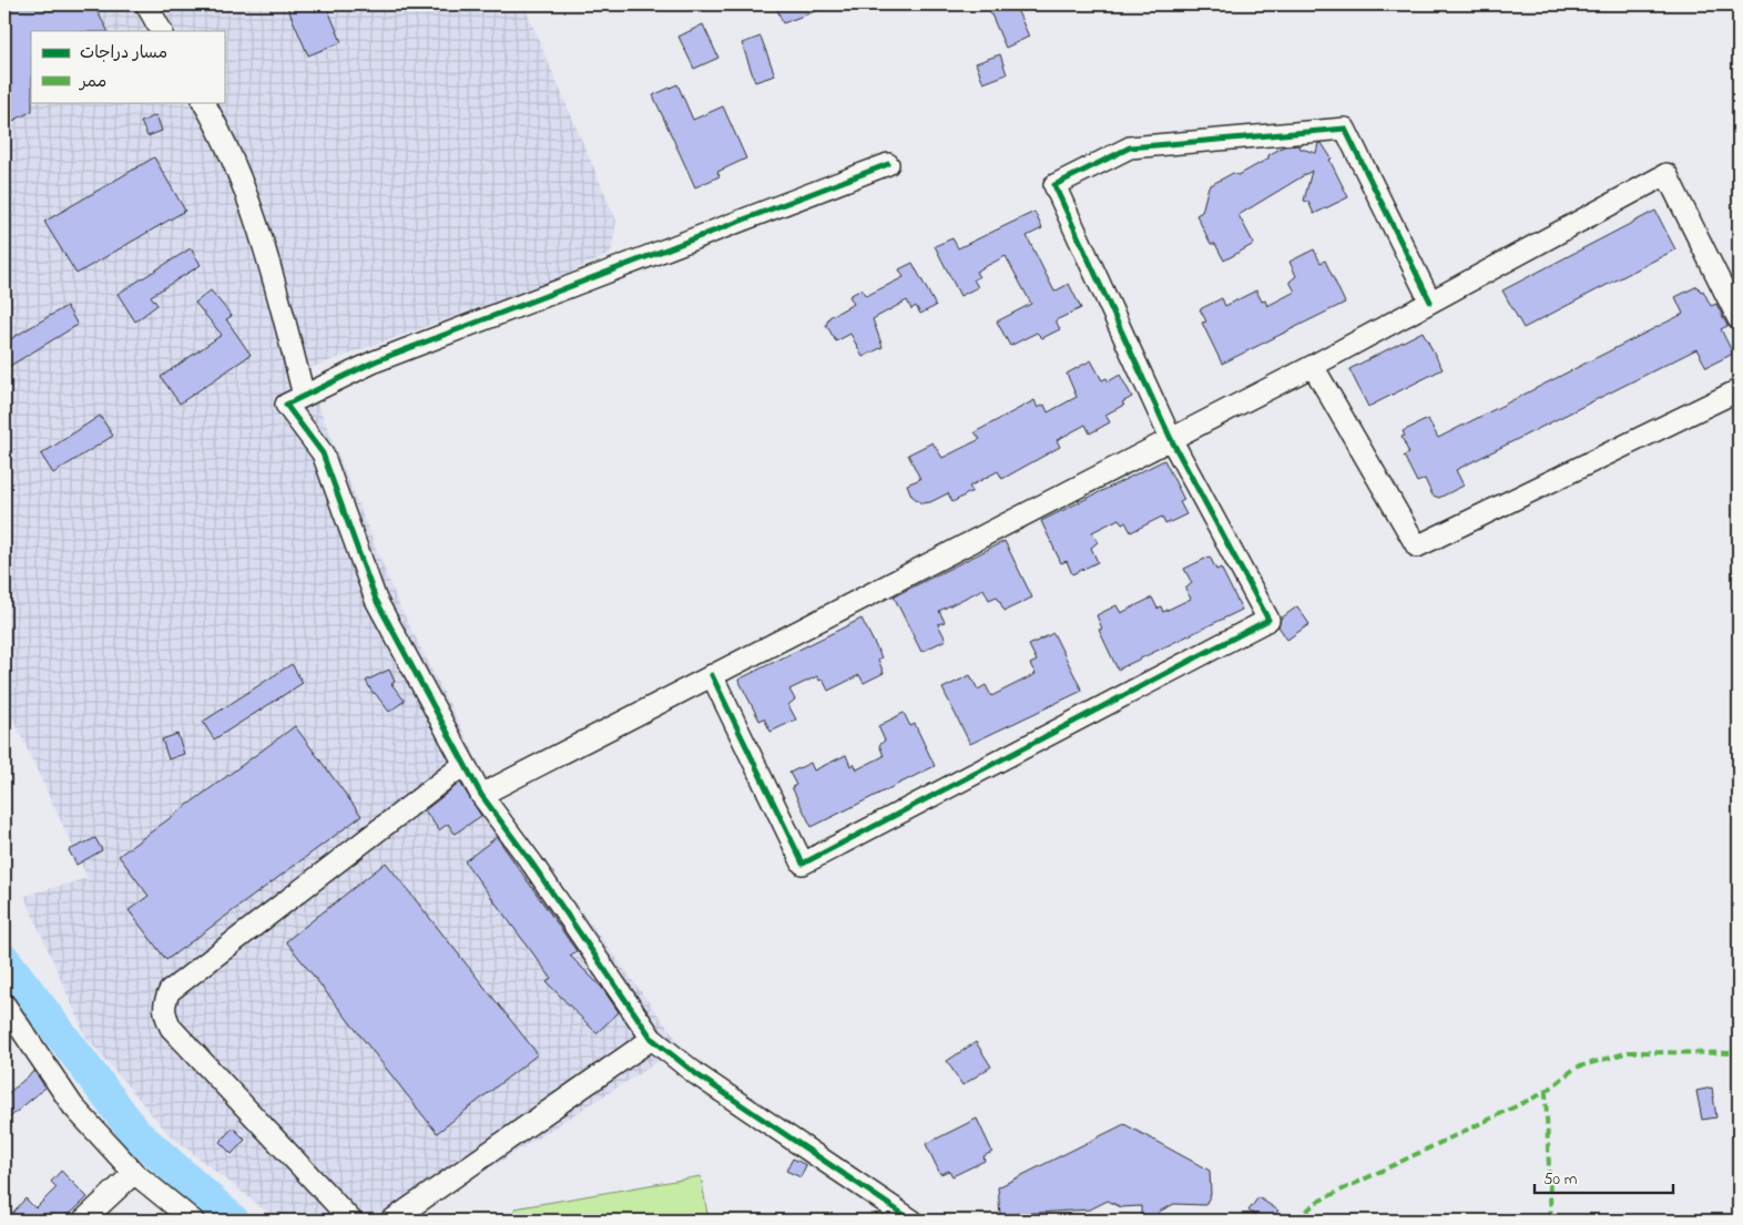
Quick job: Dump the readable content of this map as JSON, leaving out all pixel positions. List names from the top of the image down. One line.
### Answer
{"legend":["مسار دراجات","ممر"],"scale_bar":"50 m"}
